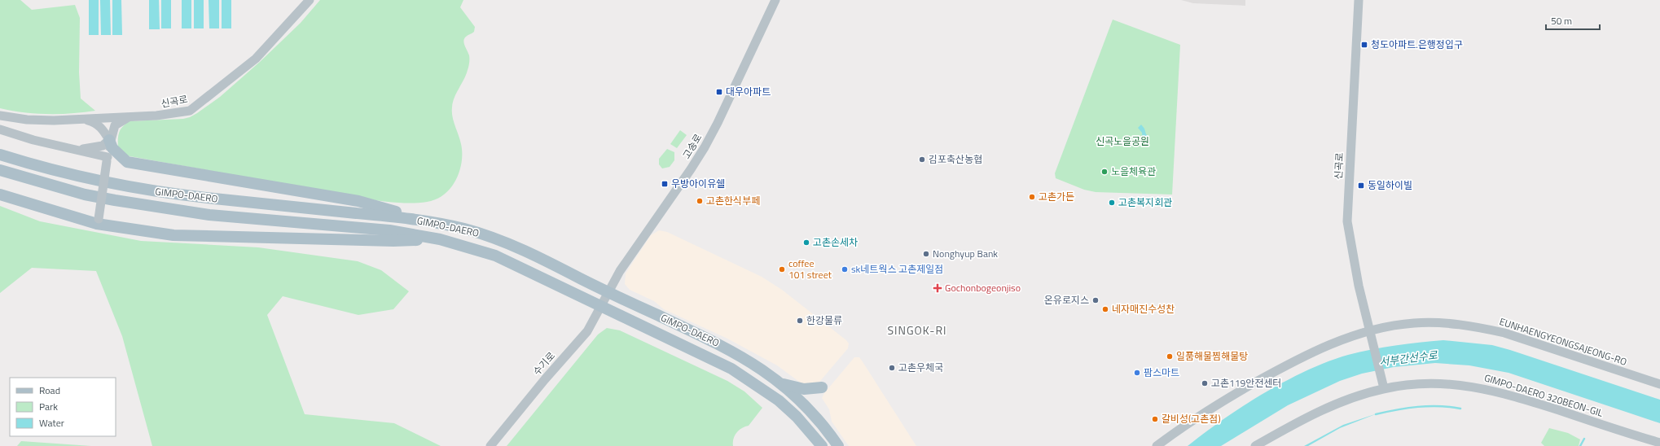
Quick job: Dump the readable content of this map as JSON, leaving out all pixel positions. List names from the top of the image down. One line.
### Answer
{"streets":{"main road":["GIMPO-DAERO"],"street":["신곡로","고송로","EUNHAENGYEONGSAJEONG-RO","수기로","GIMPO-DAERO 320BEON-GIL"]},"crossings":[["신곡로","EUNHAENGYEONGSAJEONG-RO"],["신곡로","GIMPO-DAERO 320BEON-GIL"],["고송로","GIMPO-DAERO"],["고송로","수기로"],["GIMPO-DAERO","수기로"]],"districts":["SINGOK-RI"],"water":["서부간선수로"],"parks":["신곡노을공원"],"places":{"transit":["청도아파트.은행정입구","대우아파트","우방아이유쉘","동일하이빌"],"other":["김포축산농협","노을체육관","고촌가든","고촌한식부페","고촌복지회관","고촌손세차","Nonghyup Bank","coffee 101 street","sk네트웍스 고촌제일점","온유로지스","네자매진수성찬","한강물류","일품해물찜해물탕","고촌우체국","팜스마트","고촌119안전센터","갈비성(고촌점)"],"health":["Gochonbogeonjiso"]},"legend":["Road","Park","Water"],"scale_bar":"50 m"}
